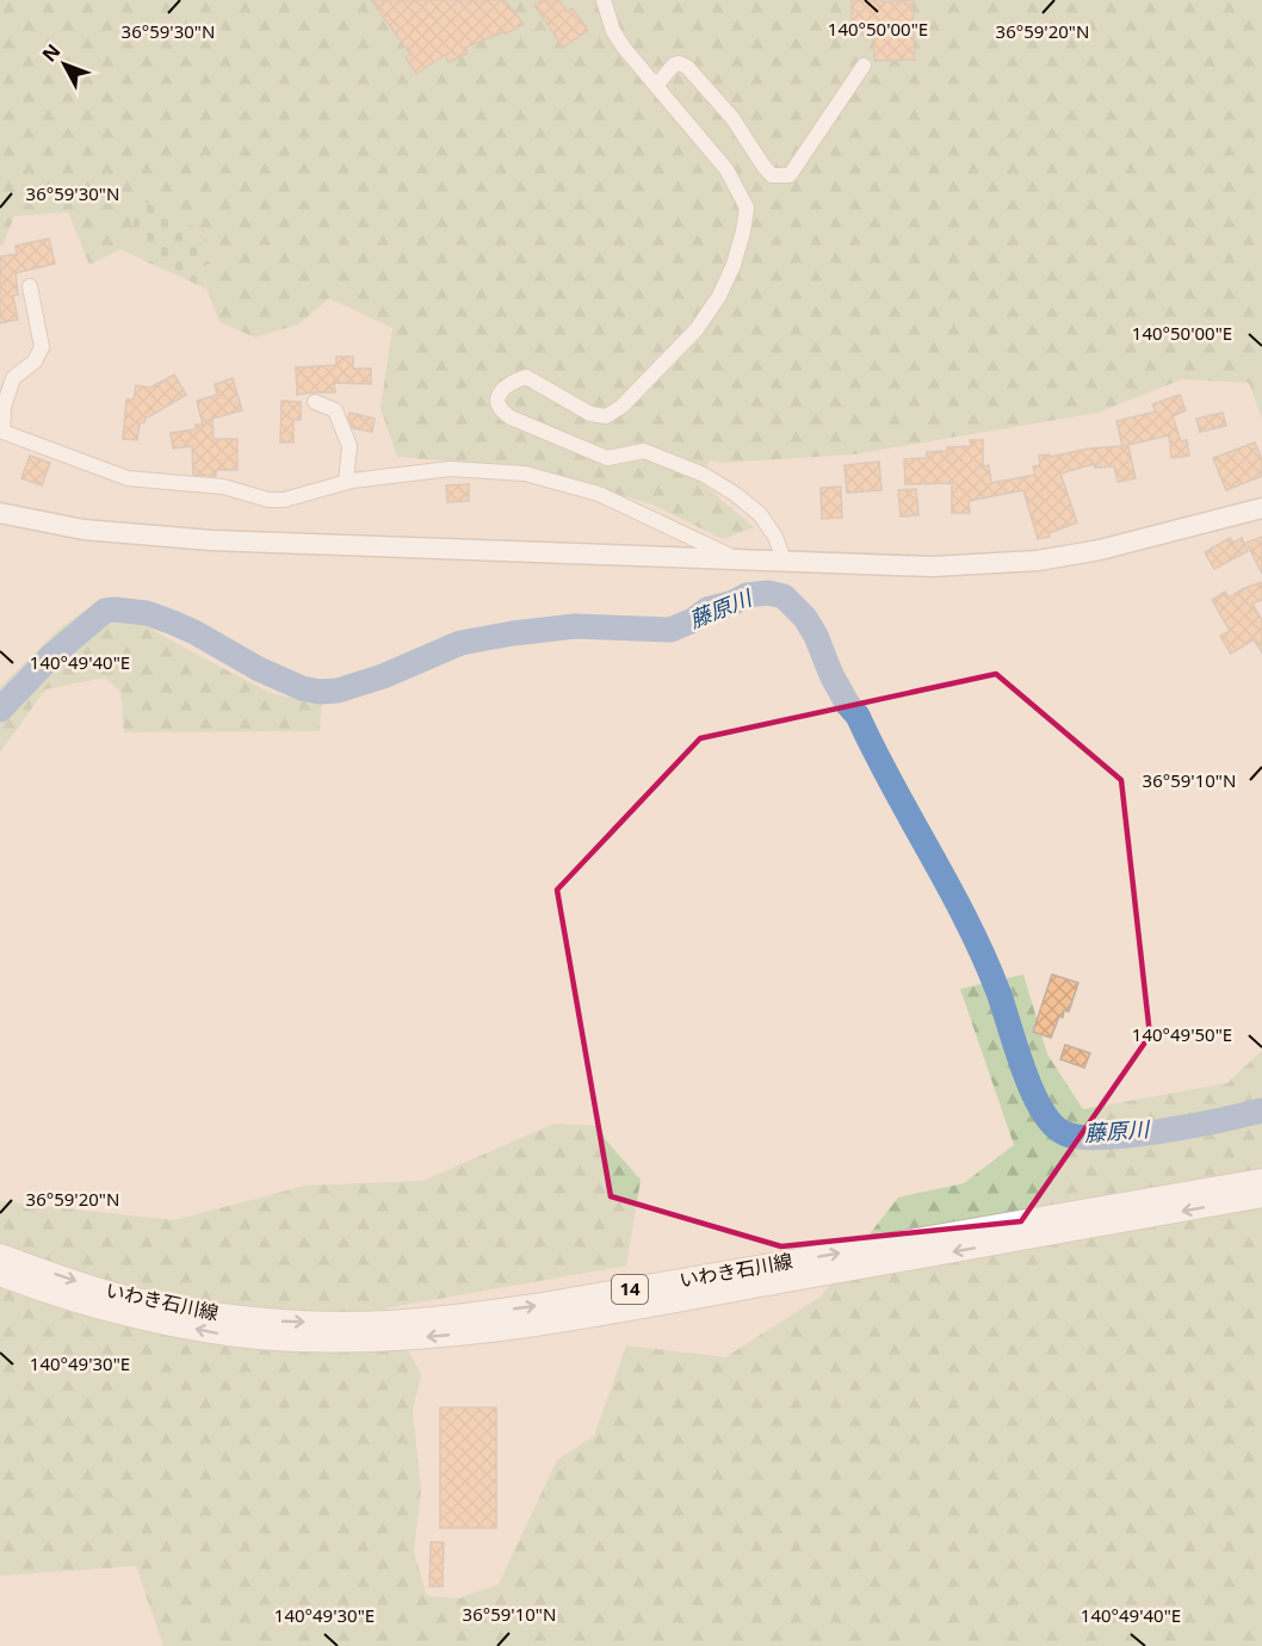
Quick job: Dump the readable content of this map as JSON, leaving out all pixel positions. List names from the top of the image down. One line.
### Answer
{"streets":{"main road":["いわき石川線","14"]},"water":["藤原川"],"north":"top left","coordinates":["140°50'00\"E","36°59'30\"N","36°59'20\"N","140°49'40\"E","36°59'10\"N","140°49'50\"E","140°49'30\"E"]}
